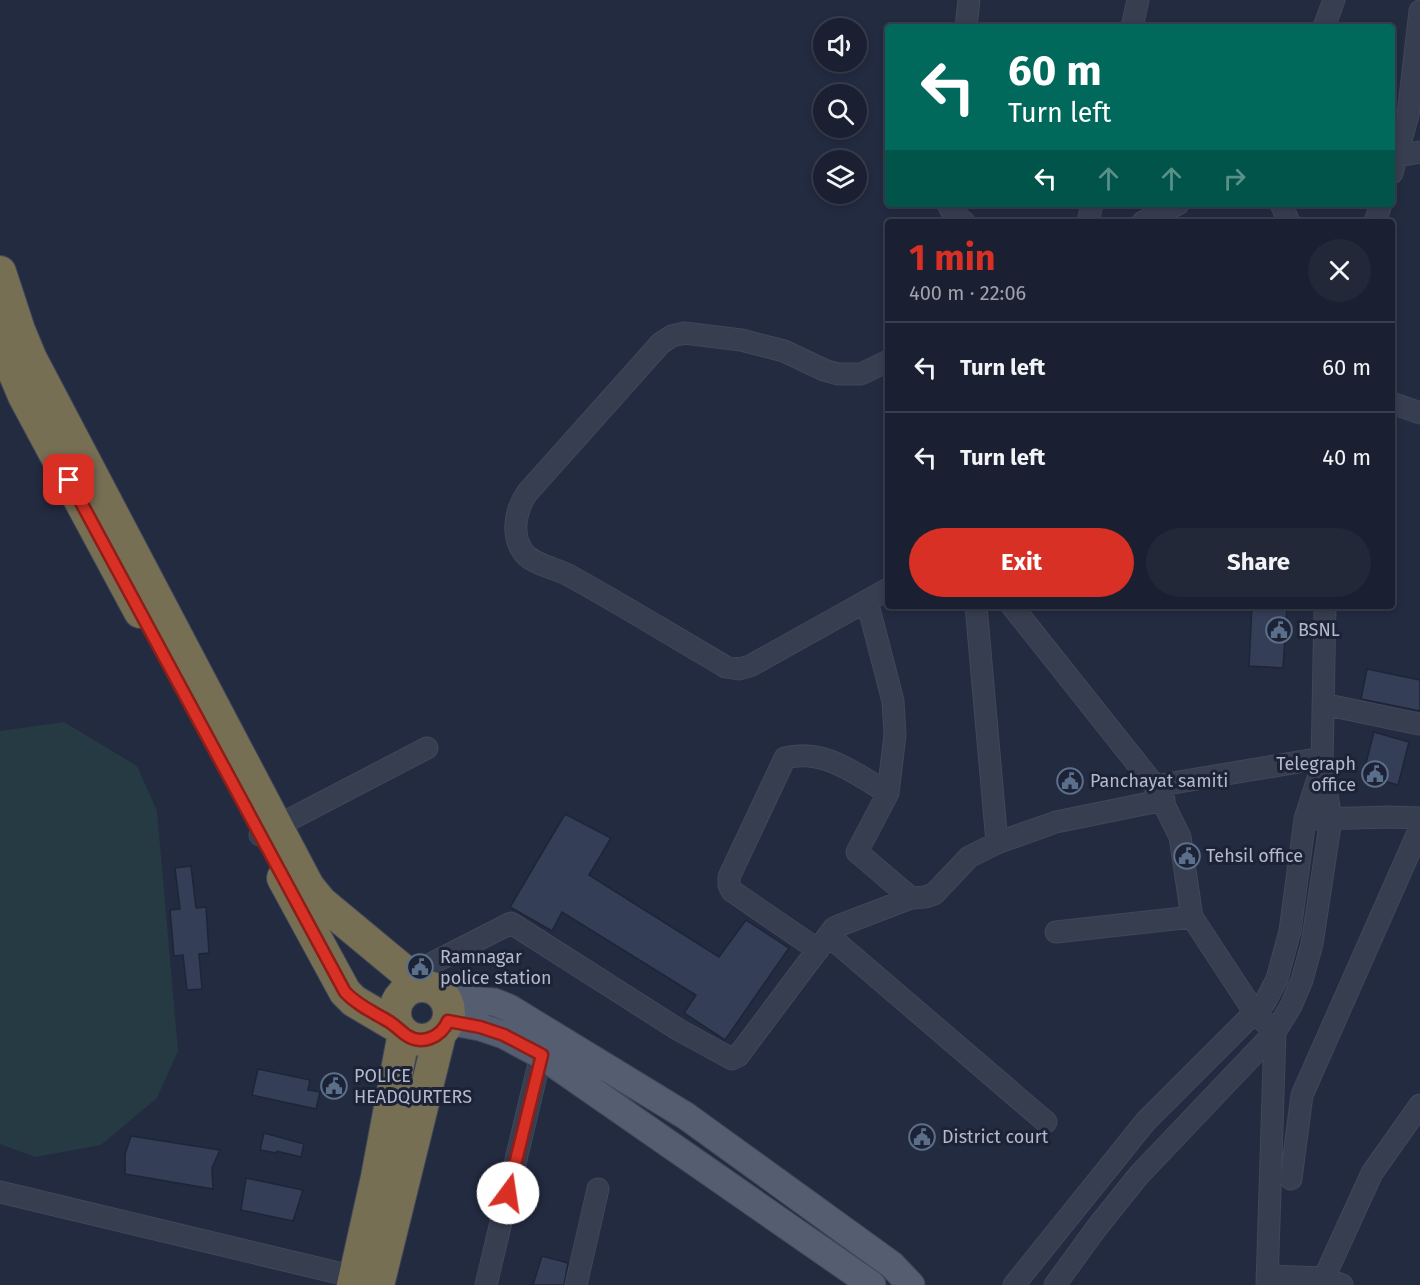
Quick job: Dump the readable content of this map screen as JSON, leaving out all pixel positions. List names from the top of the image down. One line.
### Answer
{"places":{"public building":["BSNL","Telegraph office","Panchayat samiti","Tehsil office","Ramnagar police station","POLICE HEADQURTERS","District court"]},"page":{"turn":["60 m","Turn left"],"heading":["1 min","400 m · 22:06"],"list":[{"name":"Turn left","value":"60 m"},{"name":"Turn left","value":"40 m"}],"buttons":["Exit","Share"]}}
